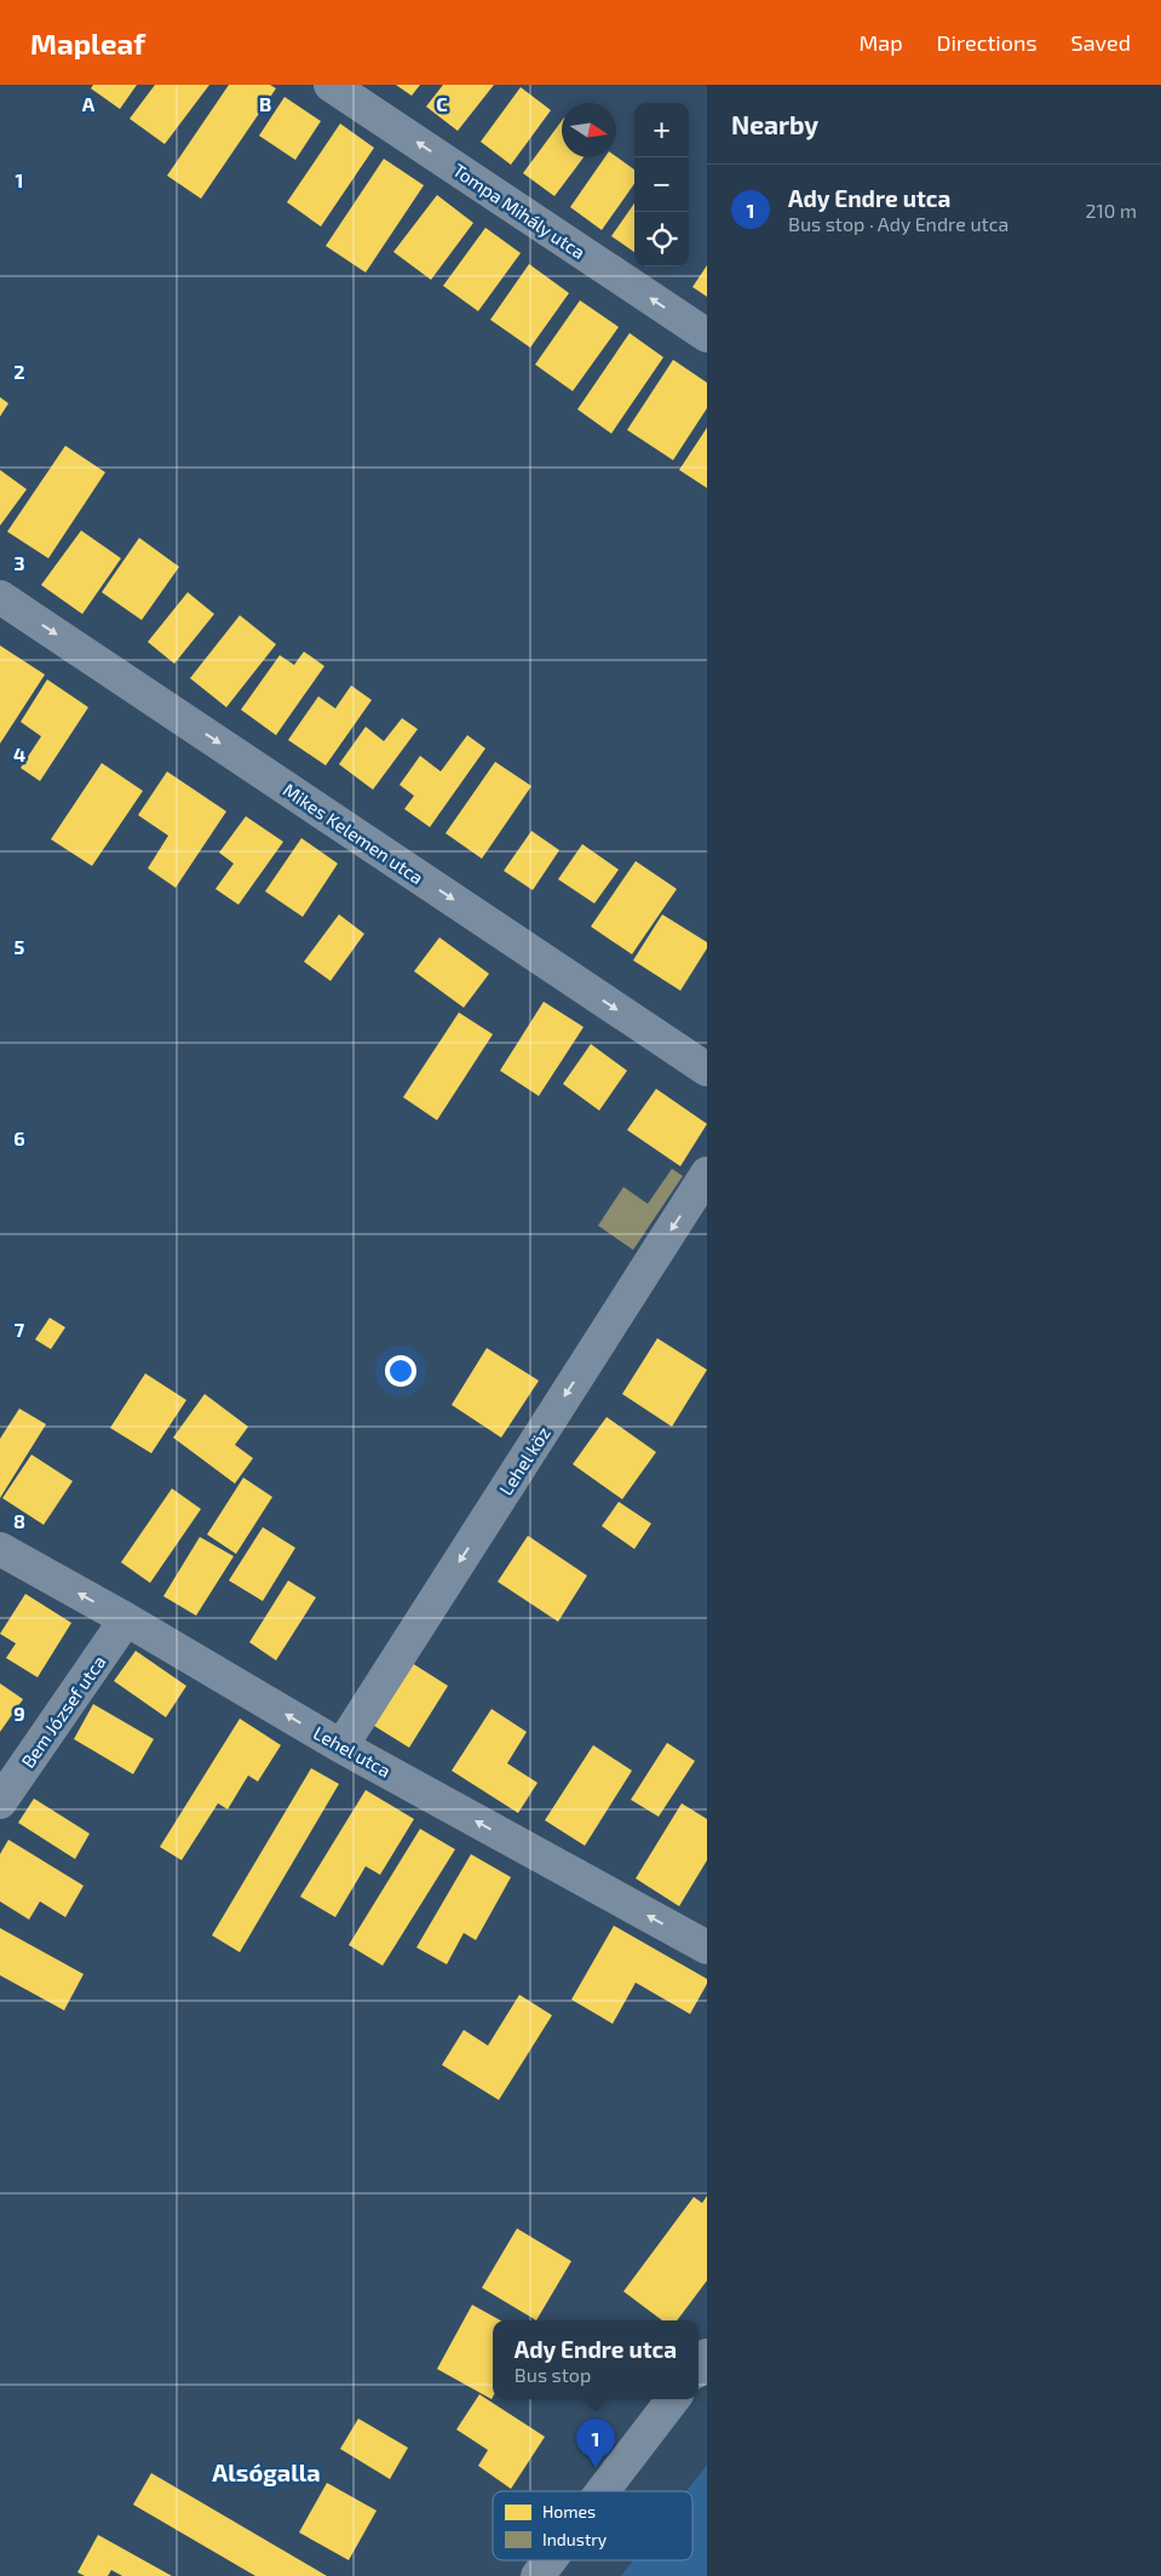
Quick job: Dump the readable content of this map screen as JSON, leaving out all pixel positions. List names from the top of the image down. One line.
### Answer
{"streets":{"street":["Tompa Mihály utca","Mikes Kelemen utca","Lehel köz","Bem József utca","Lehel utca"]},"crossings":[["Lehel köz","Lehel utca"],["Bem József utca","Lehel utca"]],"one_way":["Tompa Mihály utca","Mikes Kelemen utca","Lehel köz","Lehel utca"],"districts":["Alsógalla"],"legend":["Homes","Industry"],"north":"right","page":{"header":"Mapleaf","nav":["Map","Directions","Saved"],"heading":"Nearby","map_buttons":["+","−"],"list":[{"mark":"1","name":"Ady Endre utca","note":"Bus stop · Ady Endre utca","value":"210 m"}],"popup":["Ady Endre utca","Bus stop"],"pins":"1"},"grid":{"columns":["A","B","C"],"rows":["1","2","3","4","5","6","7","8","9"]}}
